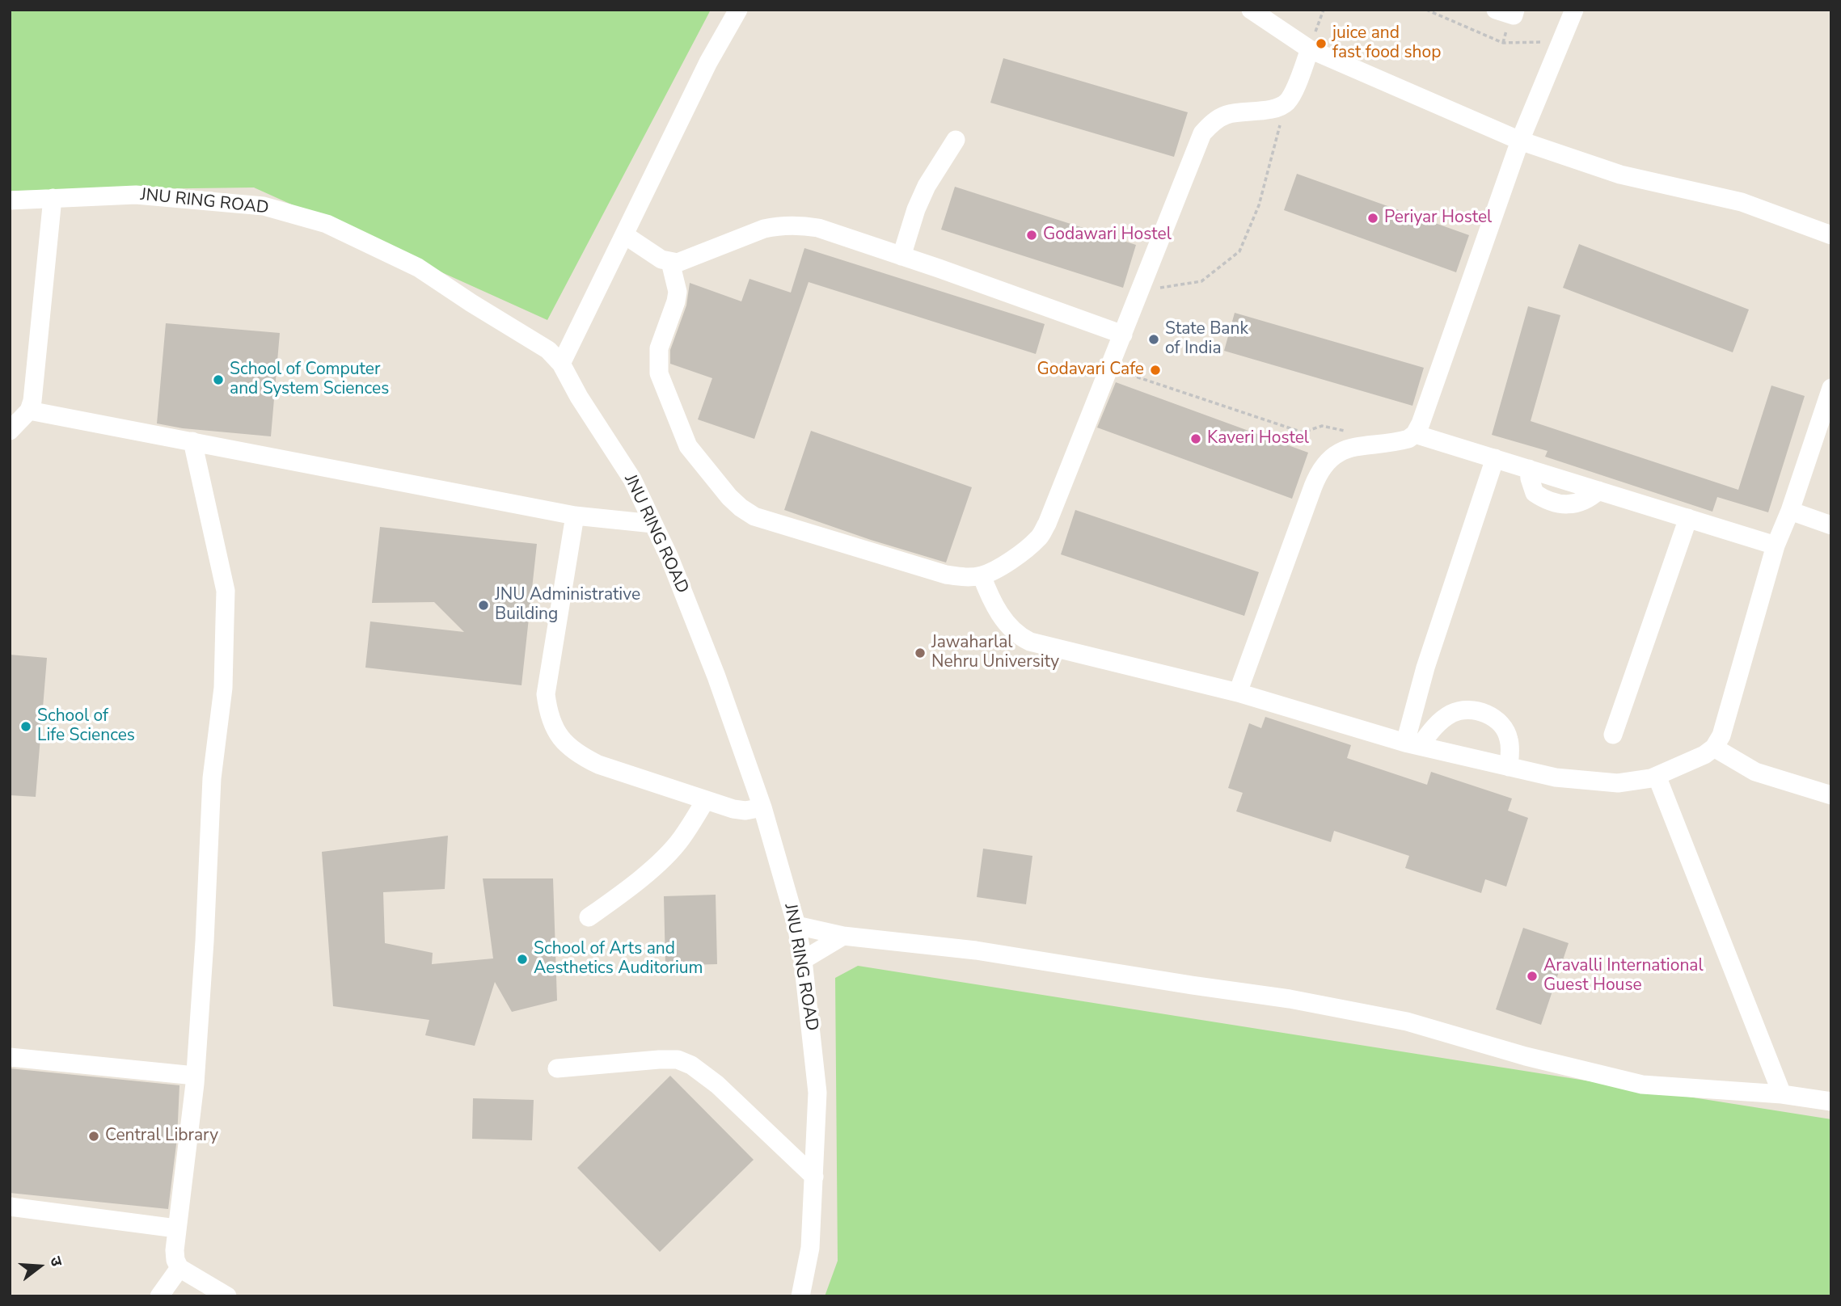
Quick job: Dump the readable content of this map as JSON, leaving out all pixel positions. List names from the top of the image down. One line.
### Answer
{"streets":{"lane":["JNU RING ROAD"]},"places":["juice and fast food shop","Periyar Hostel","Godawari Hostel","State Bank of India","Godavari Cafe","School of Computer and System Sciences","Kaveri Hostel","JNU Administrative Building","Jawaharlal Nehru University","School of Life Sciences","School of Arts and Aesthetics Auditorium","Aravalli International Guest House","Central Library"],"north":"right"}
